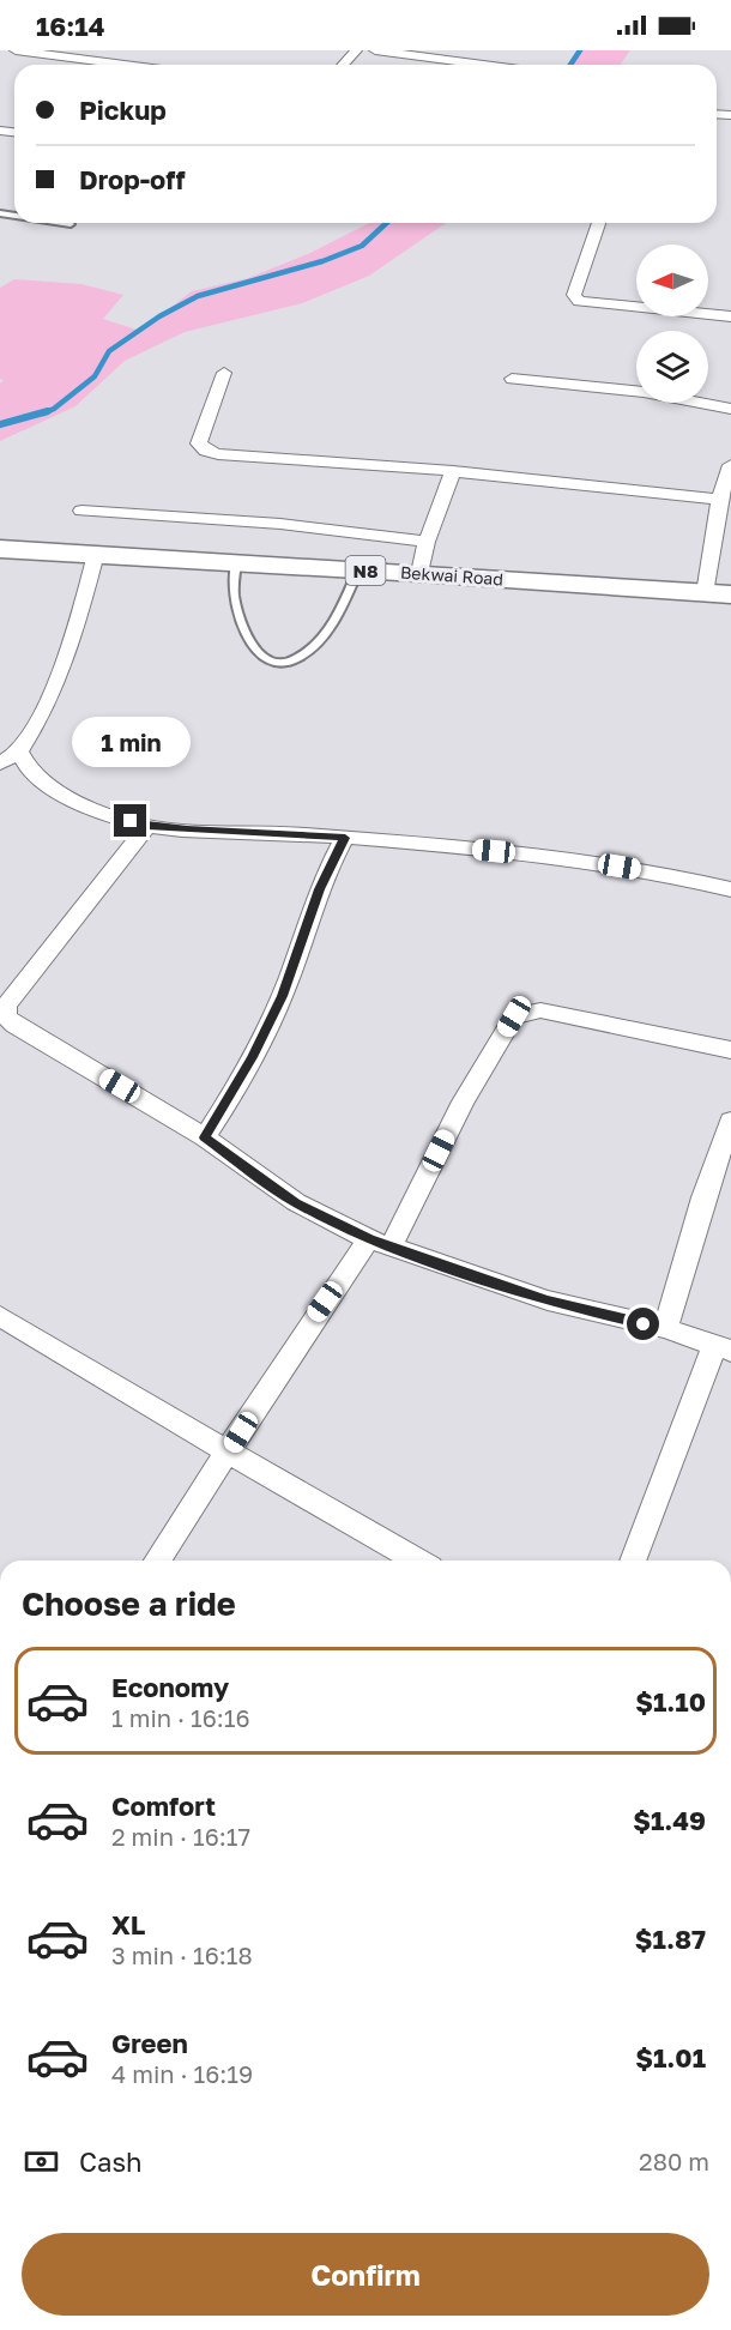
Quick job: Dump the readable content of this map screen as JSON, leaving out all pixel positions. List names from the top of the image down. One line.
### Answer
{"streets":{"highway":["N8","Bekwai Road"]},"north":"left","page":{"status":"16:14","banner":["Pickup","Drop-off"],"bubble":"1 min","heading":"Choose a ride","list":[{"name":"Economy","note":"1 min · 16:16","value":"$1.10"},{"name":"Comfort","note":"2 min · 16:17","value":"$1.49"},{"name":"XL","note":"3 min · 16:18","value":"$1.87"},{"name":"Green","note":"4 min · 16:19","value":"$1.01"}],"pay":["Cash","280 m"],"buttons":"Confirm"}}
